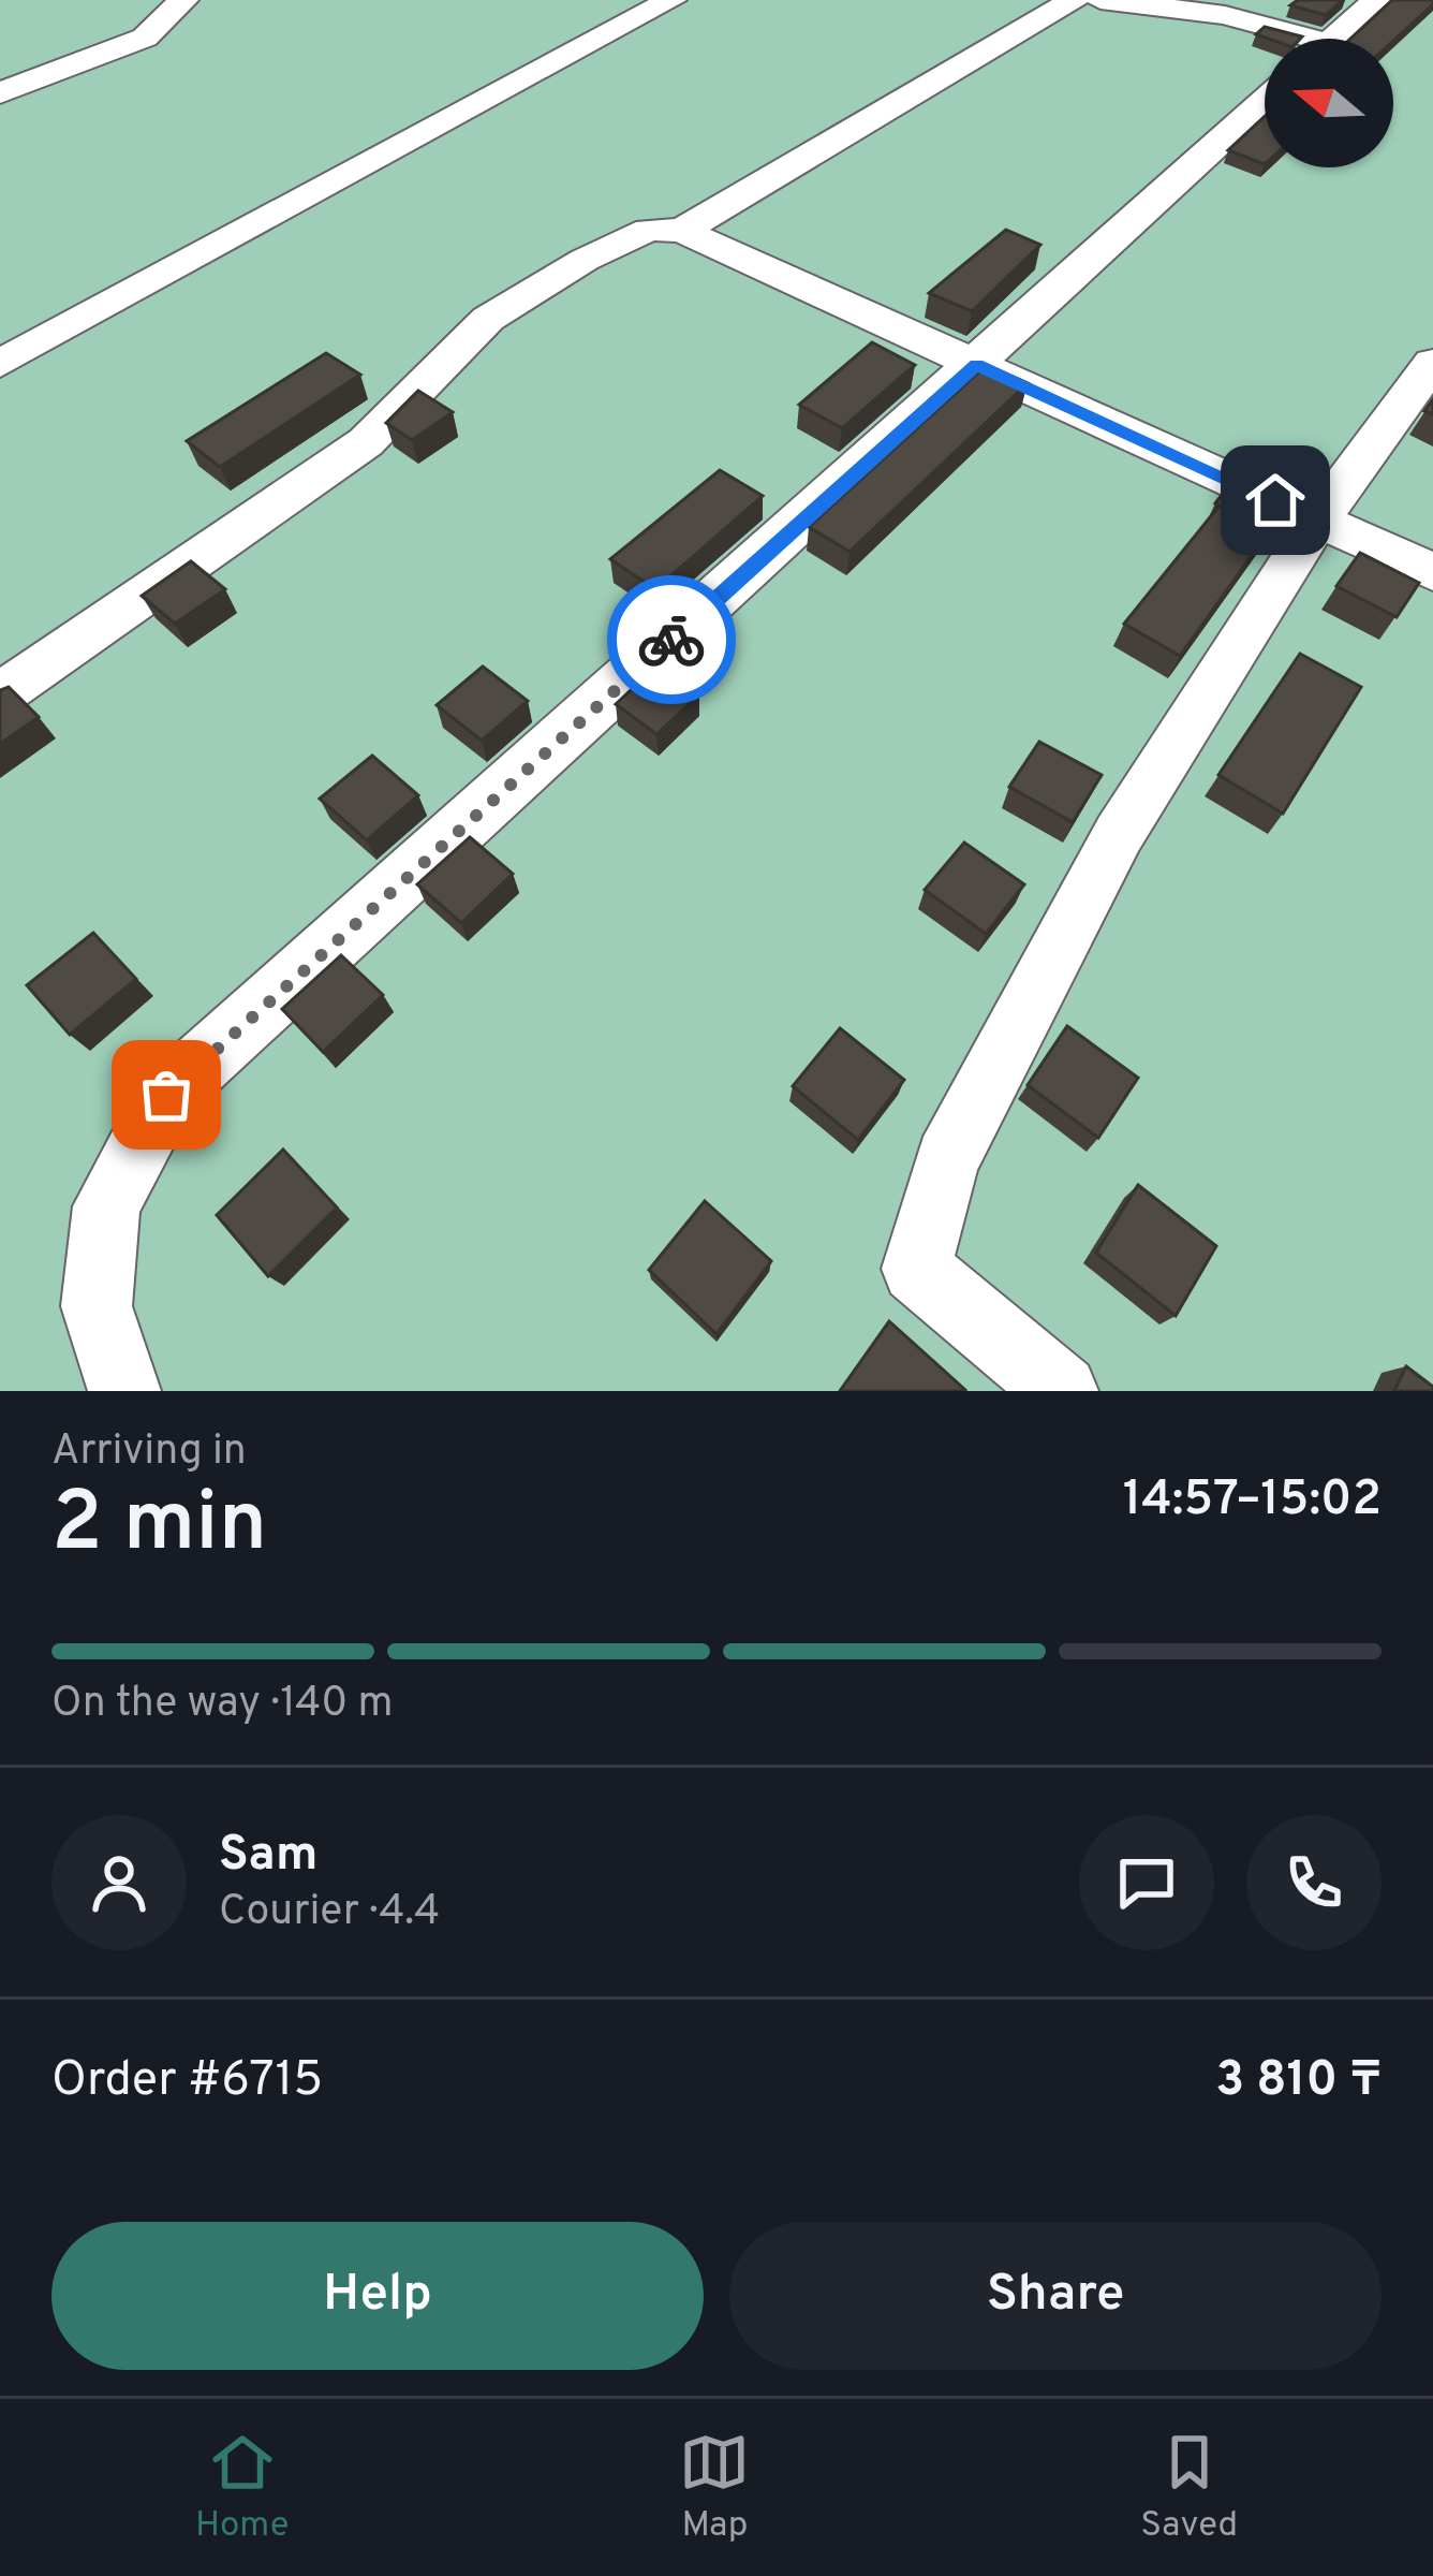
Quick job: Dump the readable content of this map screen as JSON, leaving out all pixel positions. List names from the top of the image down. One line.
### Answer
{"north":"left","page":{"heading":["2 min","Arriving in","14:57–15:02"],"panel":["Sam","Courier · 4.4","Order #6715","3 810 ₸"],"bar":"On the way · 140 m","buttons":["Help","Share"],"tabs":["Home","Map","Saved"]}}
